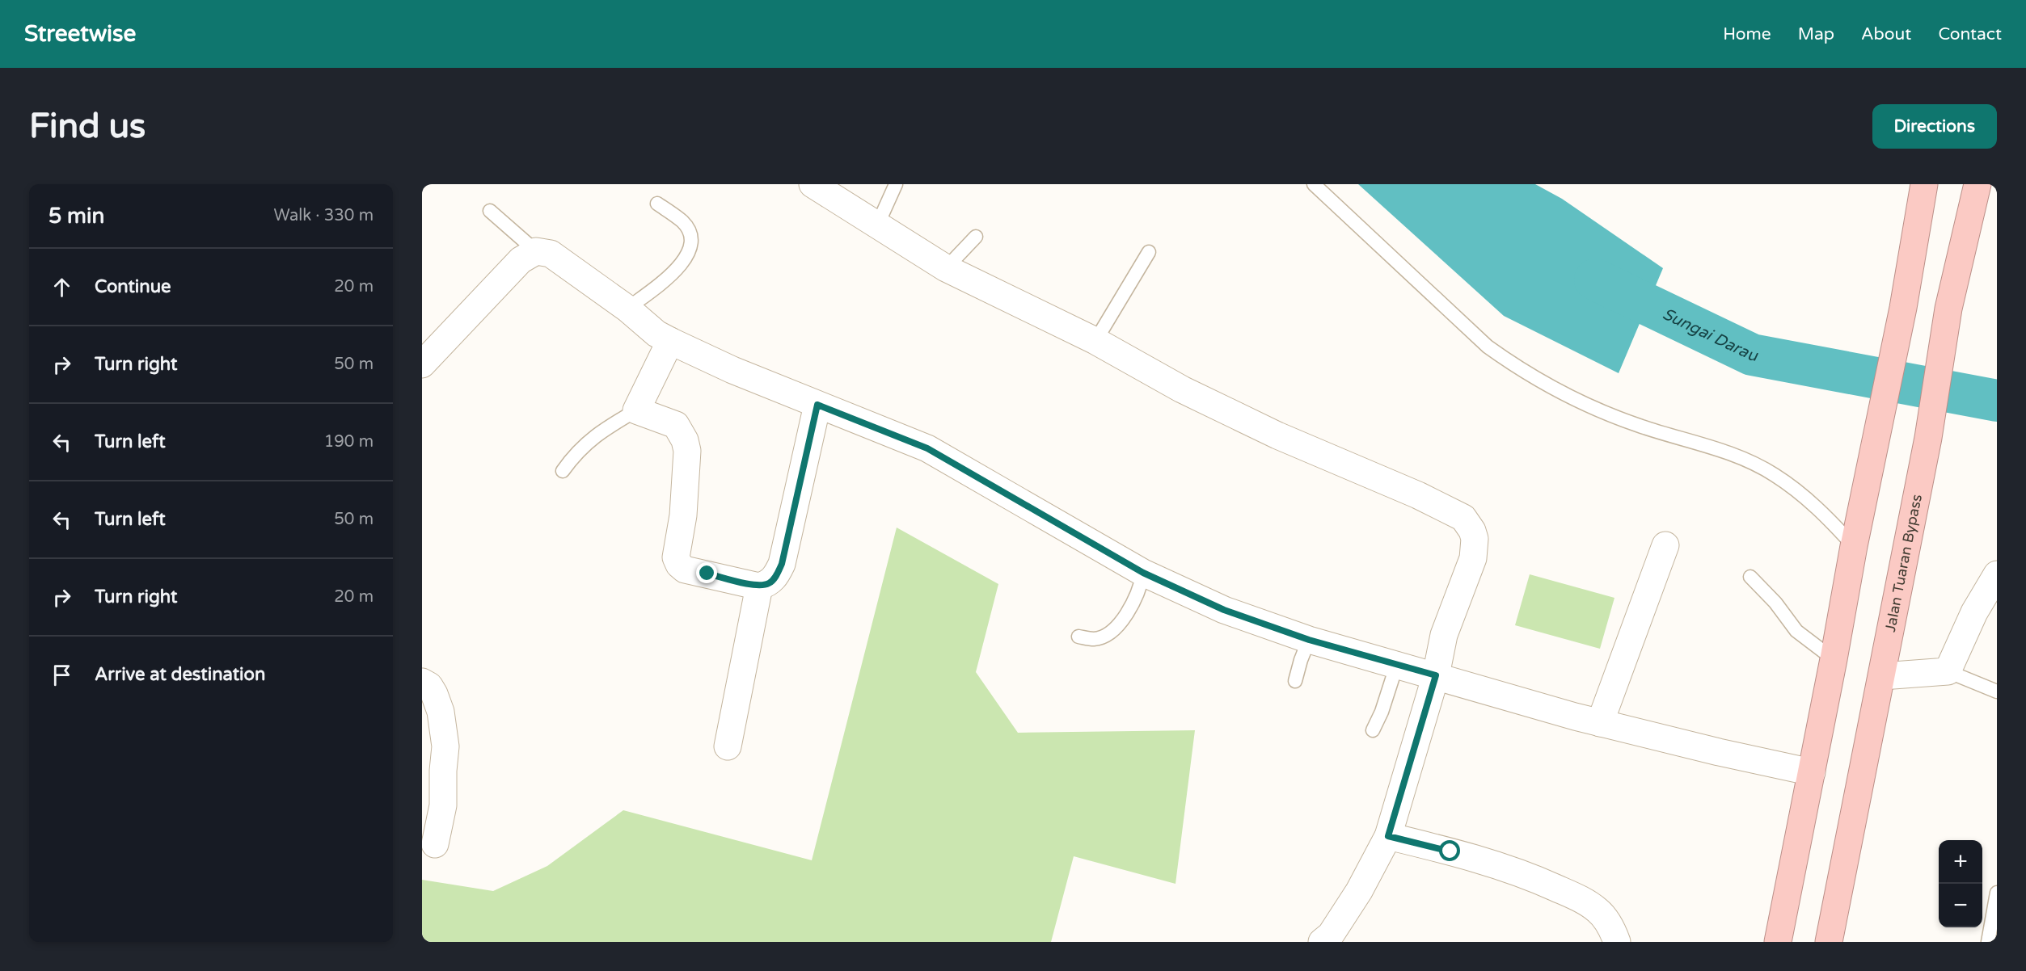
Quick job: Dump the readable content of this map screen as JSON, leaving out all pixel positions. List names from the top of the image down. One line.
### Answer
{"streets":{"highway":["Jalan Tuaran Bypass"]},"water":["Sungai Darau"],"page":{"header":"Streetwise","nav":["Home","Map","About","Contact"],"buttons":"Directions","title":"Find us","heading":["5 min","Walk · 330 m"],"list":[["Continue","20 m"],["Turn right","50 m"],["Turn left","190 m"],["Turn left","50 m"],["Turn right","20 m"],"Arrive at destination"],"map_buttons":["+","−"]}}
